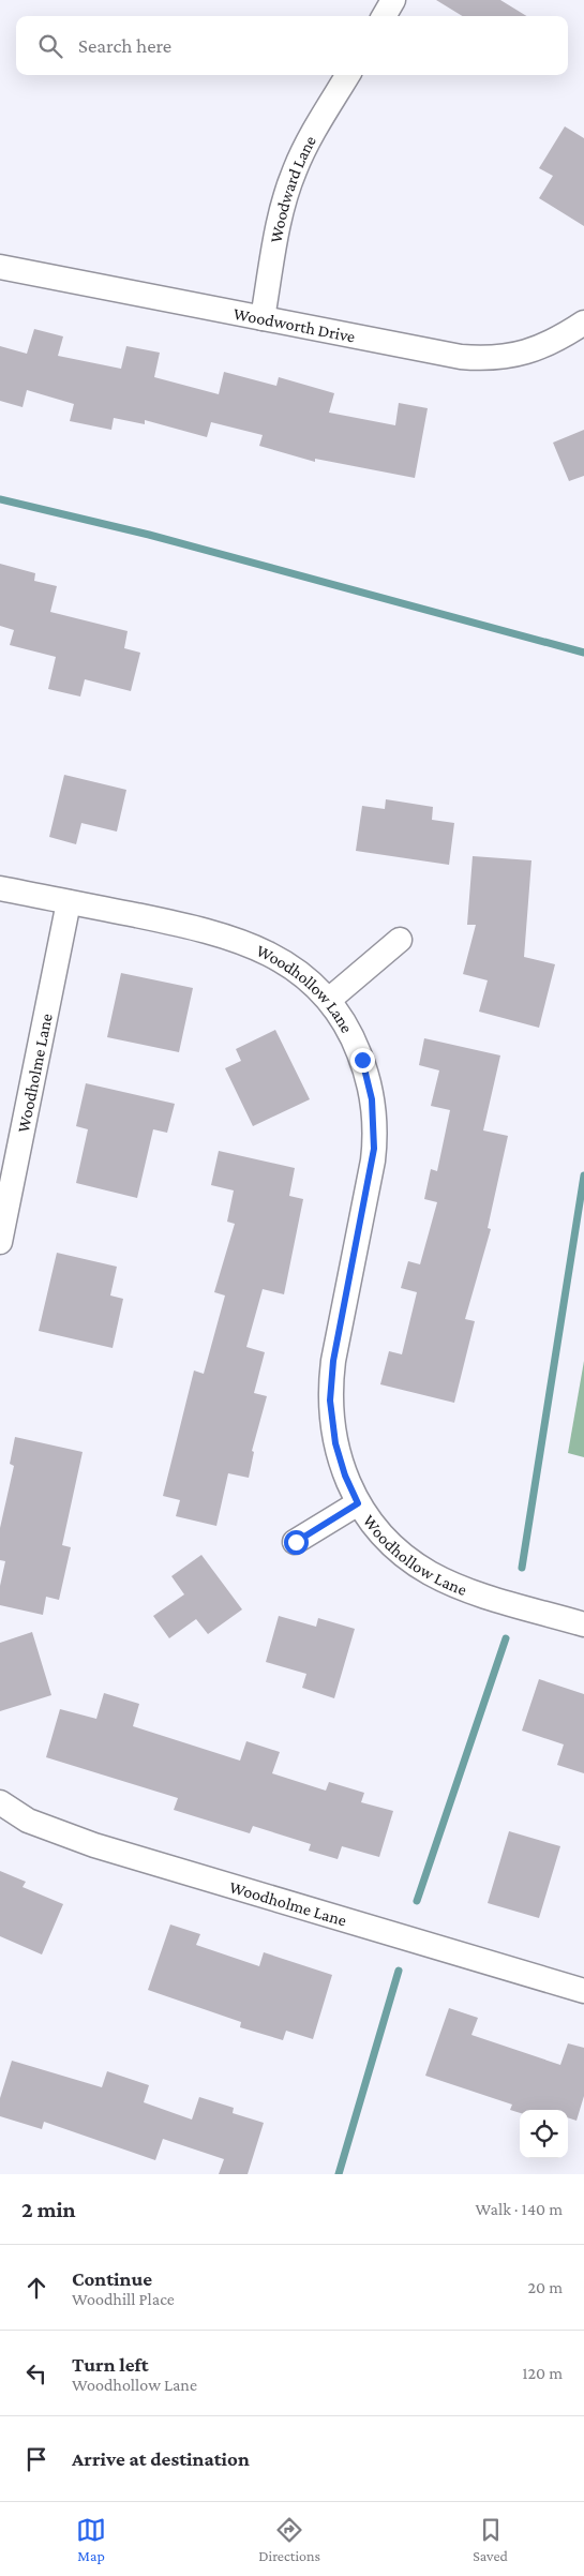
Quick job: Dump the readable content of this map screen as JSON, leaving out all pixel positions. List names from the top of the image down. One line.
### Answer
{"streets":{"street":["Woodward Lane","Woodworth Drive","Woodhollow Lane","Woodholme Lane"]},"crossings":[["Woodward Lane","Woodworth Drive"],["Woodhollow Lane","Woodholme Lane"]],"page":{"search":"Search here","heading":["2 min","Walk · 140 m"],"list":[["Continue","Woodhill Place","20 m"],["Turn left","Woodhollow Lane","120 m"],"Arrive at destination"],"nav":["Map","Directions","Saved"]}}
